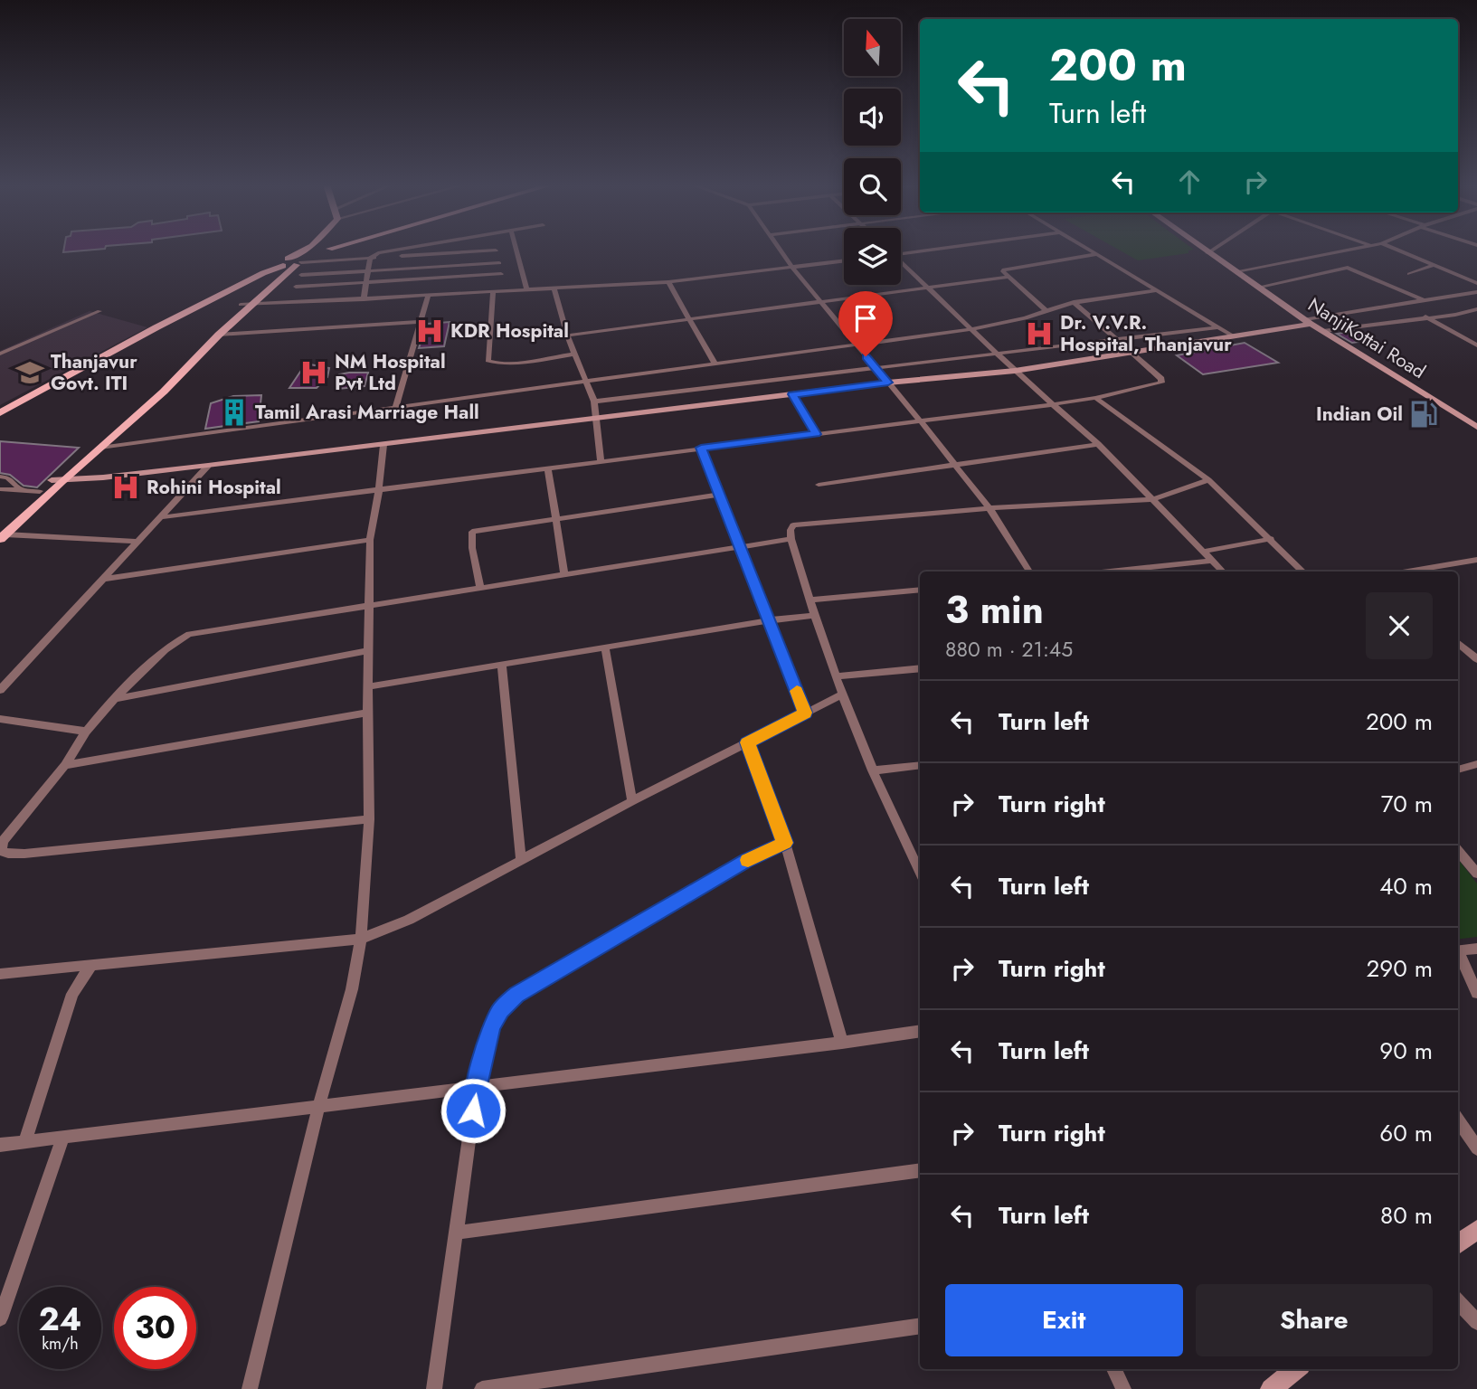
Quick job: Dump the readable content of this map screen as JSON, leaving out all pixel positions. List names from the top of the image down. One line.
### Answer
{"streets":{"street":["NanjiKottai Road"]},"places":{"hospital":["KDR Hospital","Dr. V.V.R. Hospital, Thanjavur","NM Hospital Pvt Ltd","Rohini Hospital"],"school or university":["Thanjavur Govt. ITI"],"building":["Tamil Arasi Marriage Hall"],"fuel station":["Indian Oil"]},"north":"top","page":{"turn":["200 m","Turn left"],"heading":["3 min","880 m · 21:45"],"list":[{"name":"Turn left","value":"200 m"},{"name":"Turn right","value":"70 m"},{"name":"Turn left","value":"40 m"},{"name":"Turn right","value":"290 m"},{"name":"Turn left","value":"90 m"},{"name":"Turn right","value":"60 m"},{"name":"Turn left","value":"80 m"}],"buttons":["Exit","Share"],"speed":"24 km/h","limit":"30"}}
